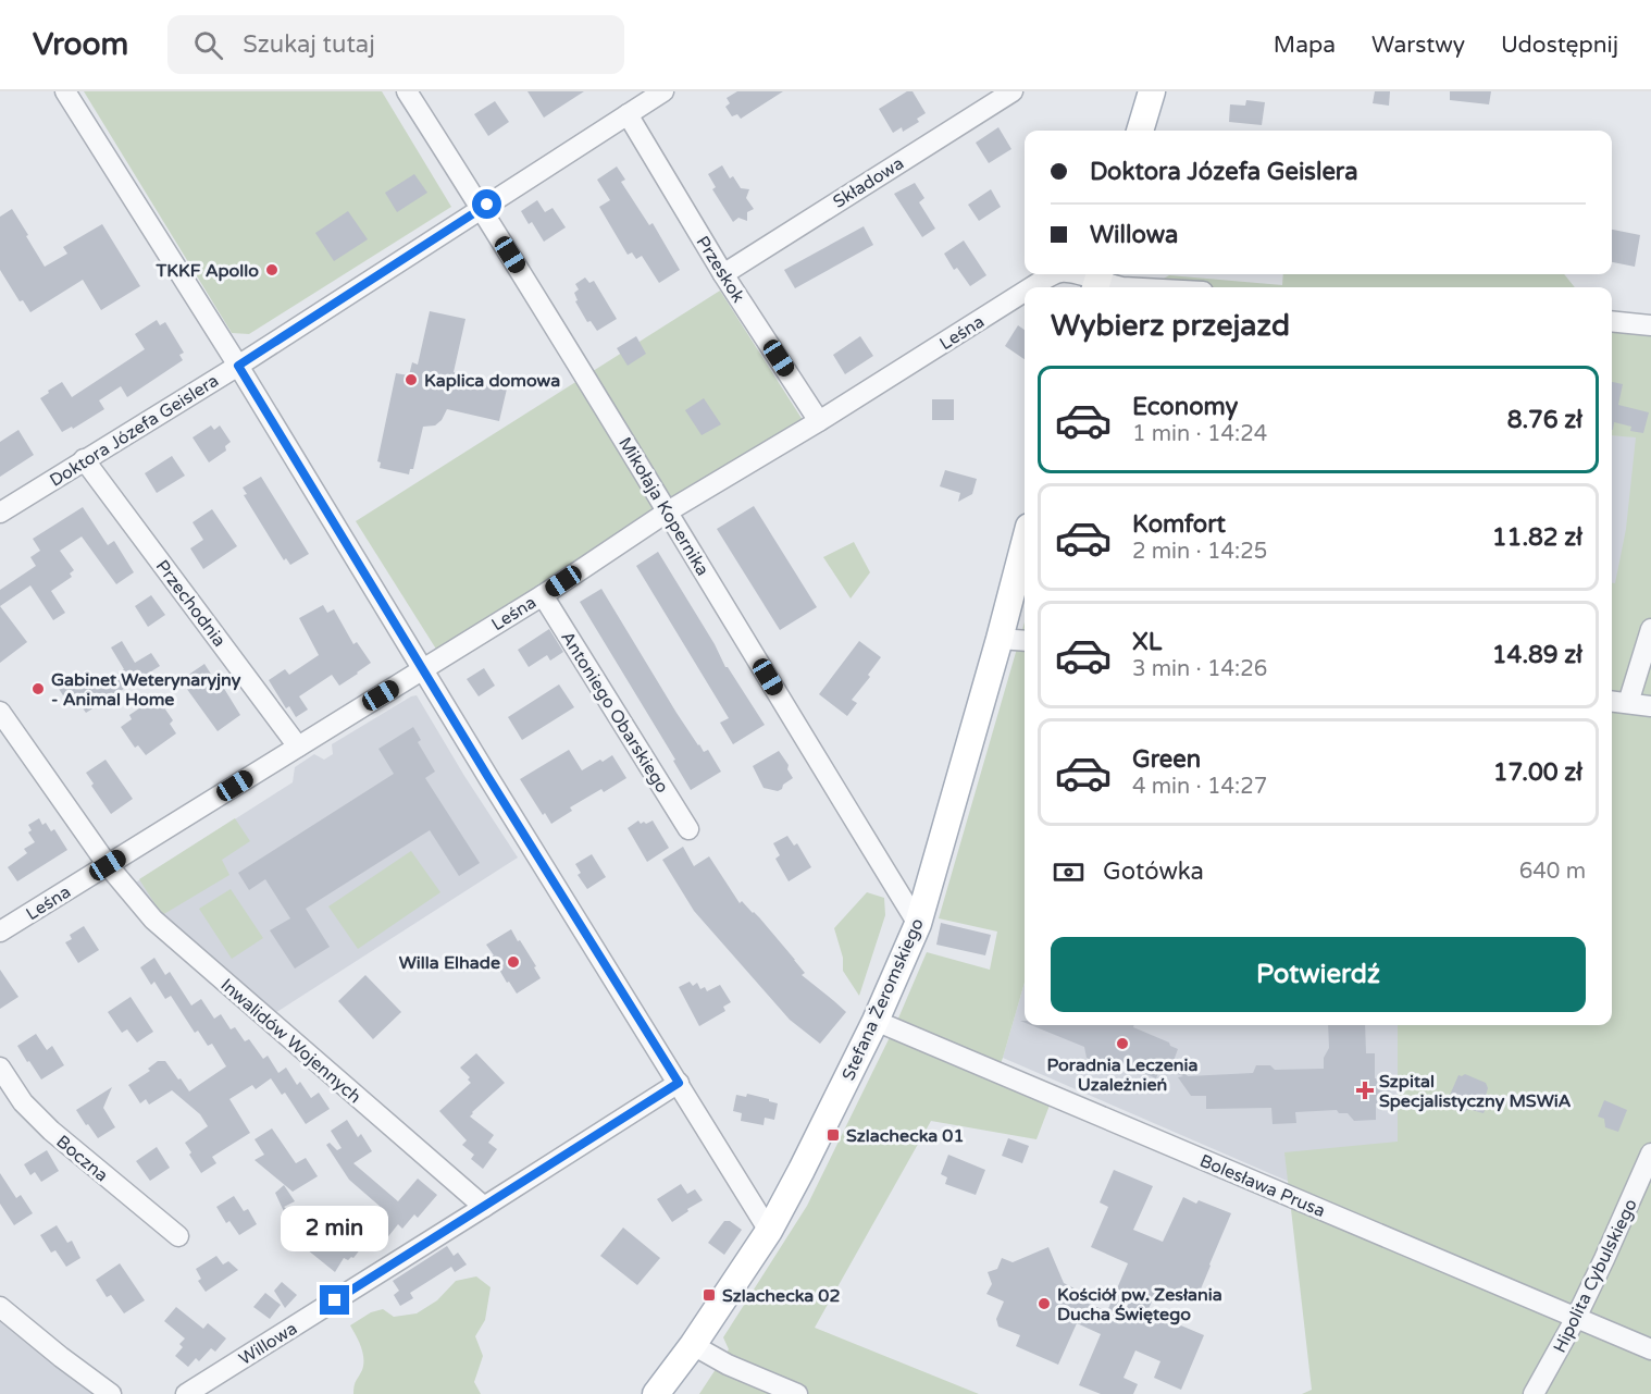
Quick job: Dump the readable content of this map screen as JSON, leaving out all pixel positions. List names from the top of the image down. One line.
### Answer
{"streets":{"main road":["Stefana Żeromskiego"],"street":["Składowa","Przeskok","Leśna","Doktora Józefa Geislera","Mikołaja Kopernika","Przechodnia","Antoniego Obarskiego","Inwalidów Wojennych","Boczna","Bolesława Prusa","Hipolita Cybulskiego","Willowa"]},"crossings":[["Składowa","Przeskok"],["Przeskok","Leśna"],["Przeskok","Doktora Józefa Geislera"],["Leśna","Mikołaja Kopernika"],["Leśna","Przechodnia"],["Leśna","Antoniego Obarskiego"],["Leśna","Inwalidów Wojennych"],["Doktora Józefa Geislera","Mikołaja Kopernika"],["Doktora Józefa Geislera","Przechodnia"],["Mikołaja Kopernika","Stefana Żeromskiego"],["Stefana Żeromskiego","Bolesława Prusa"],["Inwalidów Wojennych","Willowa"],["Bolesława Prusa","Hipolita Cybulskiego"]],"places":{"other":["TKKF Apollo","Kaplica domowa","Gabinet Weterynaryjny - Animal Home","Willa Elhade","Poradnia Leczenia Uzależnień","Kościół pw. Zesłania Ducha Świętego"],"health":["Szpital Specjalistyczny MSWiA"],"transit":["Szlachecka 01","Szlachecka 02"]},"page":{"header":"Vroom","search":"Szukaj tutaj","nav":["Mapa","Warstwy","Udostępnij"],"banner":["Doktora Józefa Geislera","Willowa"],"heading":"Wybierz przejazd","list":[{"name":"Economy","note":"1 min · 14:24","value":"8.76 zł"},{"name":"Komfort","note":"2 min · 14:25","value":"11.82 zł"},{"name":"XL","note":"3 min · 14:26","value":"14.89 zł"},{"name":"Green","note":"4 min · 14:27","value":"17.00 zł"}],"pay":["Gotówka","640 m"],"buttons":"Potwierdź","bubble":"2 min"}}
